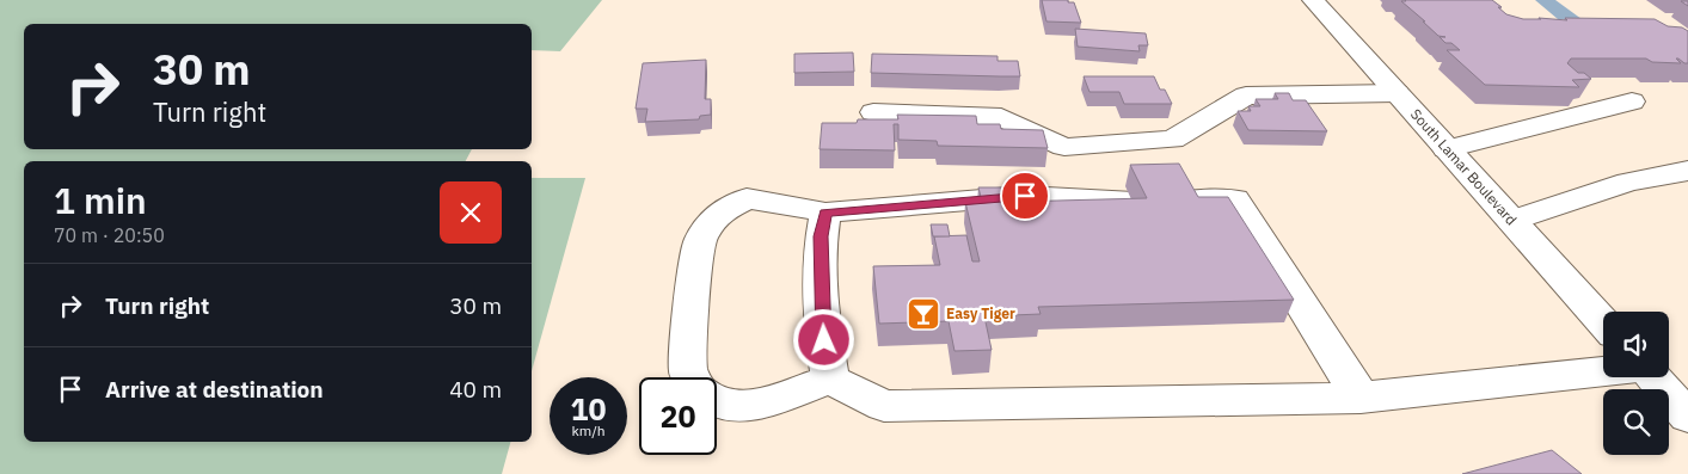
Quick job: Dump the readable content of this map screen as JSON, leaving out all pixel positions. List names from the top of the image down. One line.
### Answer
{"streets":{"main road":["South Lamar Boulevard"]},"places":{"bar":["Easy Tiger"]},"page":{"turn":["30 m","Turn right"],"heading":["1 min","70 m · 20:50"],"list":[{"name":"Turn right","value":"30 m"},{"name":"Arrive at destination","value":"40 m"}],"speed":"10 km/h","limit":"20"}}
